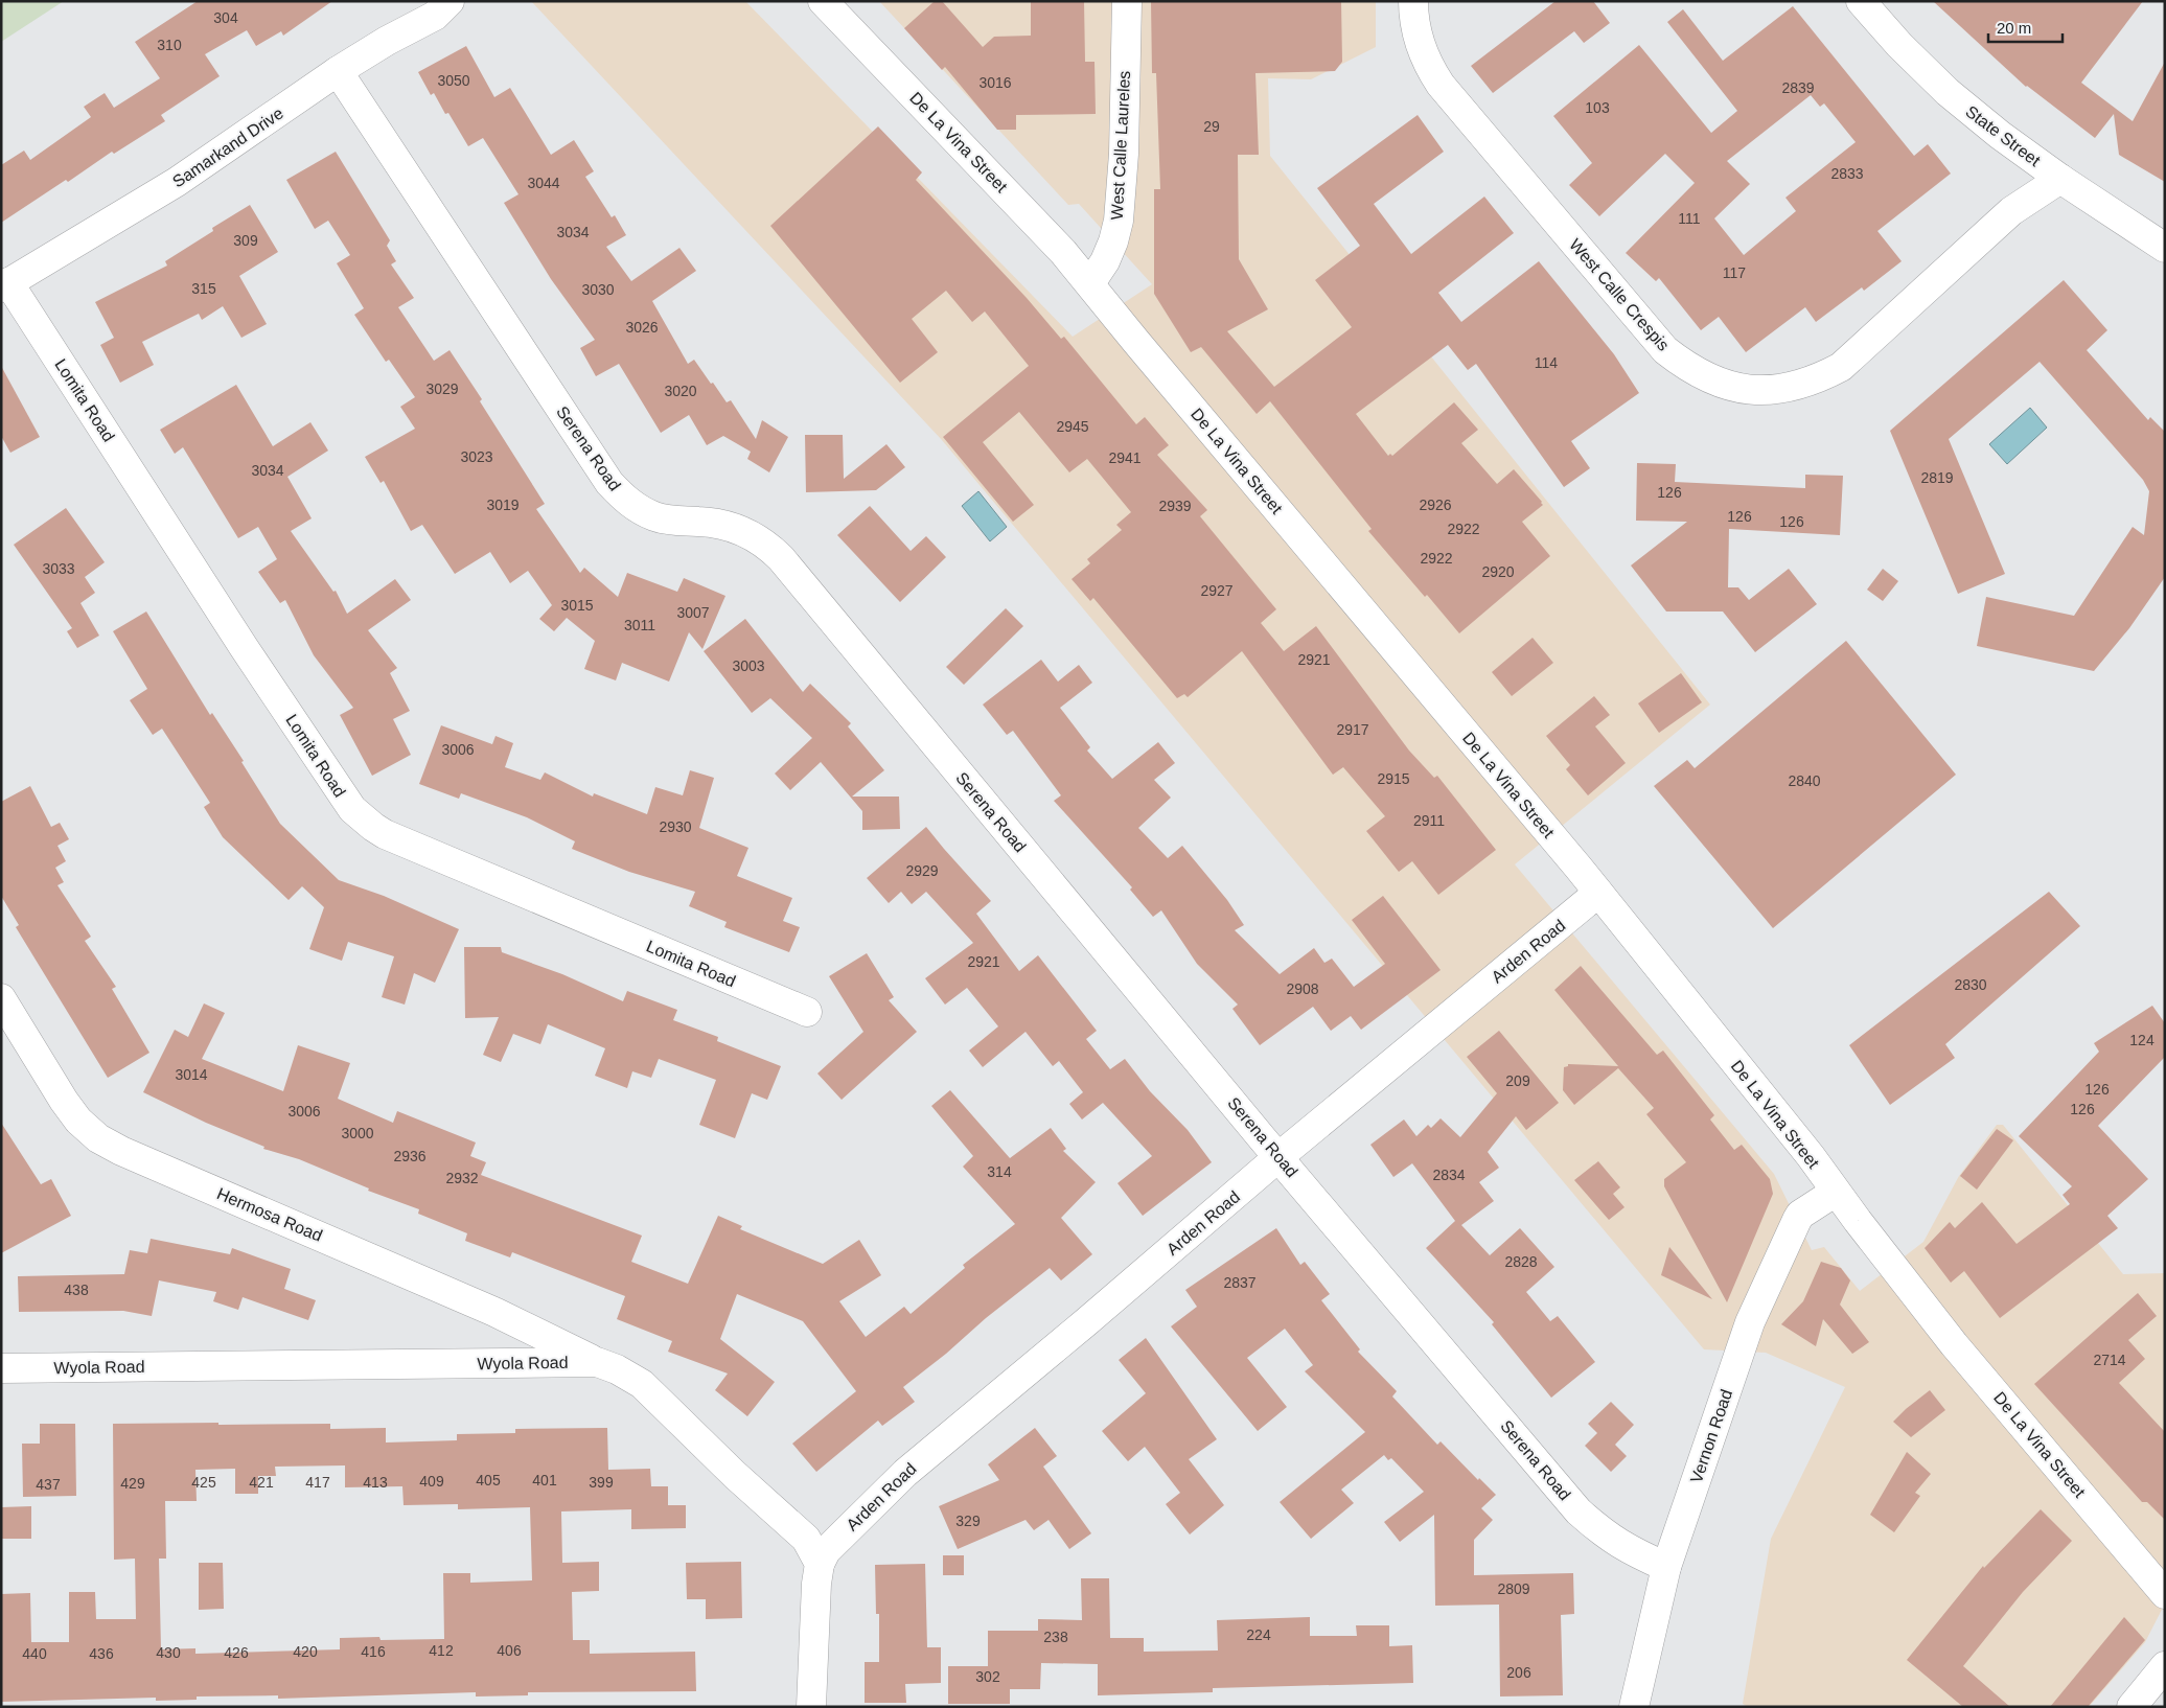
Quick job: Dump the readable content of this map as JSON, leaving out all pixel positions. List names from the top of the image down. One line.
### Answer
{"streets":{"street":["State Street","De La Vina Street","West Calle Laureles","Samarkand Drive","West Calle Crespis","Lomita Road","Serena Road","Arden Road","Hermosa Road","Wyola Road","Vernon Road"]},"crossings":[["State Street","West Calle Crespis"],["De La Vina Street","West Calle Laureles"],["De La Vina Street","Arden Road"],["De La Vina Street","Vernon Road"],["Samarkand Drive","Lomita Road"],["Samarkand Drive","Serena Road"],["Serena Road","Arden Road"],["Serena Road","Vernon Road"],["Arden Road","Wyola Road"],["Hermosa Road","Wyola Road"]],"house_numbers":["304","310","3050","3016","2839","103","29","2833","3044","111","3034","309","117","315","3030","3026","114","3029","3020","2945","3023","2941","3034","2819","126","3019","2926","2939","126","126","2922","2922","3033","2920","2927","3015","3007","3011","2921","3003","2917","3006","2915","2840","2911","2930","2929","2921","2830","2908","124","3014","209","126","126","3006","3000","2936","314","2834","2932","2828","2837","438","2714","405","401","409","425","421","417","413","399","429","437","329","2809","224","238","412","406","420","416","430","426","440","436","206","302"],"scale_bar":"20 m"}
